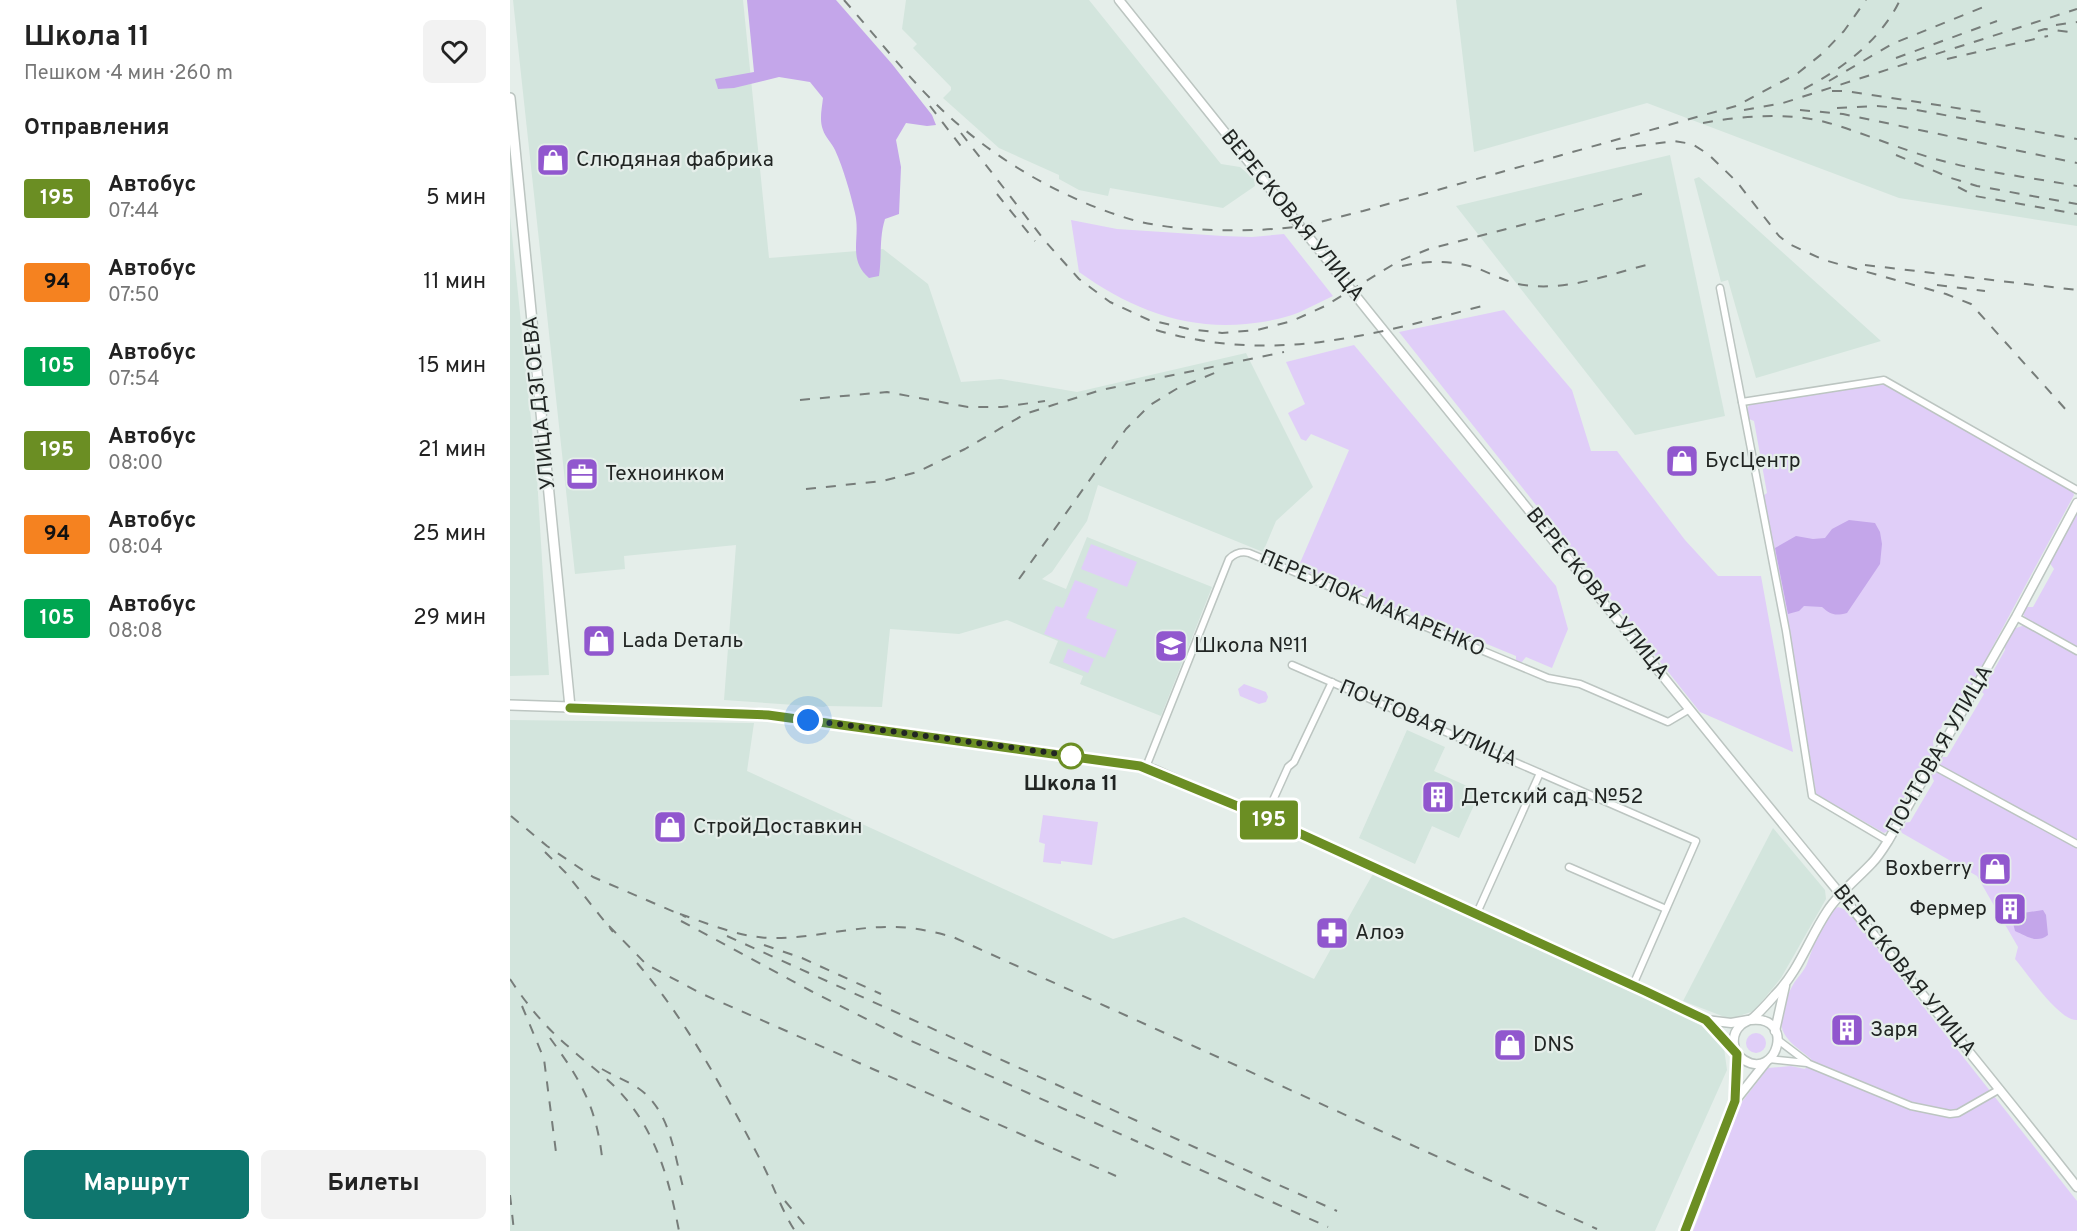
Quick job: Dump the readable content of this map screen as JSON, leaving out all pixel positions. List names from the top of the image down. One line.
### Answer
{"streets":{"main road":["УЛИЦА ДЗГОЕВА"],"street":["ВЕРЕСКОВАЯ УЛИЦА","ПЕРЕУЛОК МАКАРЕНКО","ПОЧТОВАЯ УЛИЦА"]},"crossings":[["ВЕРЕСКОВАЯ УЛИЦА","ПЕРЕУЛОК МАКАРЕНКО"],["ВЕРЕСКОВАЯ УЛИЦА","ПОЧТОВАЯ УЛИЦА"]],"places":{"shop":["Слюдяная фабрика","БусЦентр","Lada Dеталь","СтройДоставкин","Boxberry","DNS"],"office":["Техноинком"],"school or university":["Школа №11"],"other":["Школа 11"],"building":["Детский сад №52","Фермер","Заря"],"pharmacy":["Алоэ"]},"lines":["bus line 195"],"page":{"heading":[["Школа 11","Пешком · 4 мин · 260 m"],"Отправления"],"on_map":"195","list":[{"mark":"195","name":"Автобус","note":"07:44","value":"5 мин"},{"mark":"94","name":"Автобус","note":"07:50","value":"11 мин"},{"mark":"105","name":"Автобус","note":"07:54","value":"15 мин"},{"mark":"195","name":"Автобус","note":"08:00","value":"21 мин"},{"mark":"94","name":"Автобус","note":"08:04","value":"25 мин"},{"mark":"105","name":"Автобус","note":"08:08","value":"29 мин"}],"buttons":["Маршрут","Билеты"]}}
